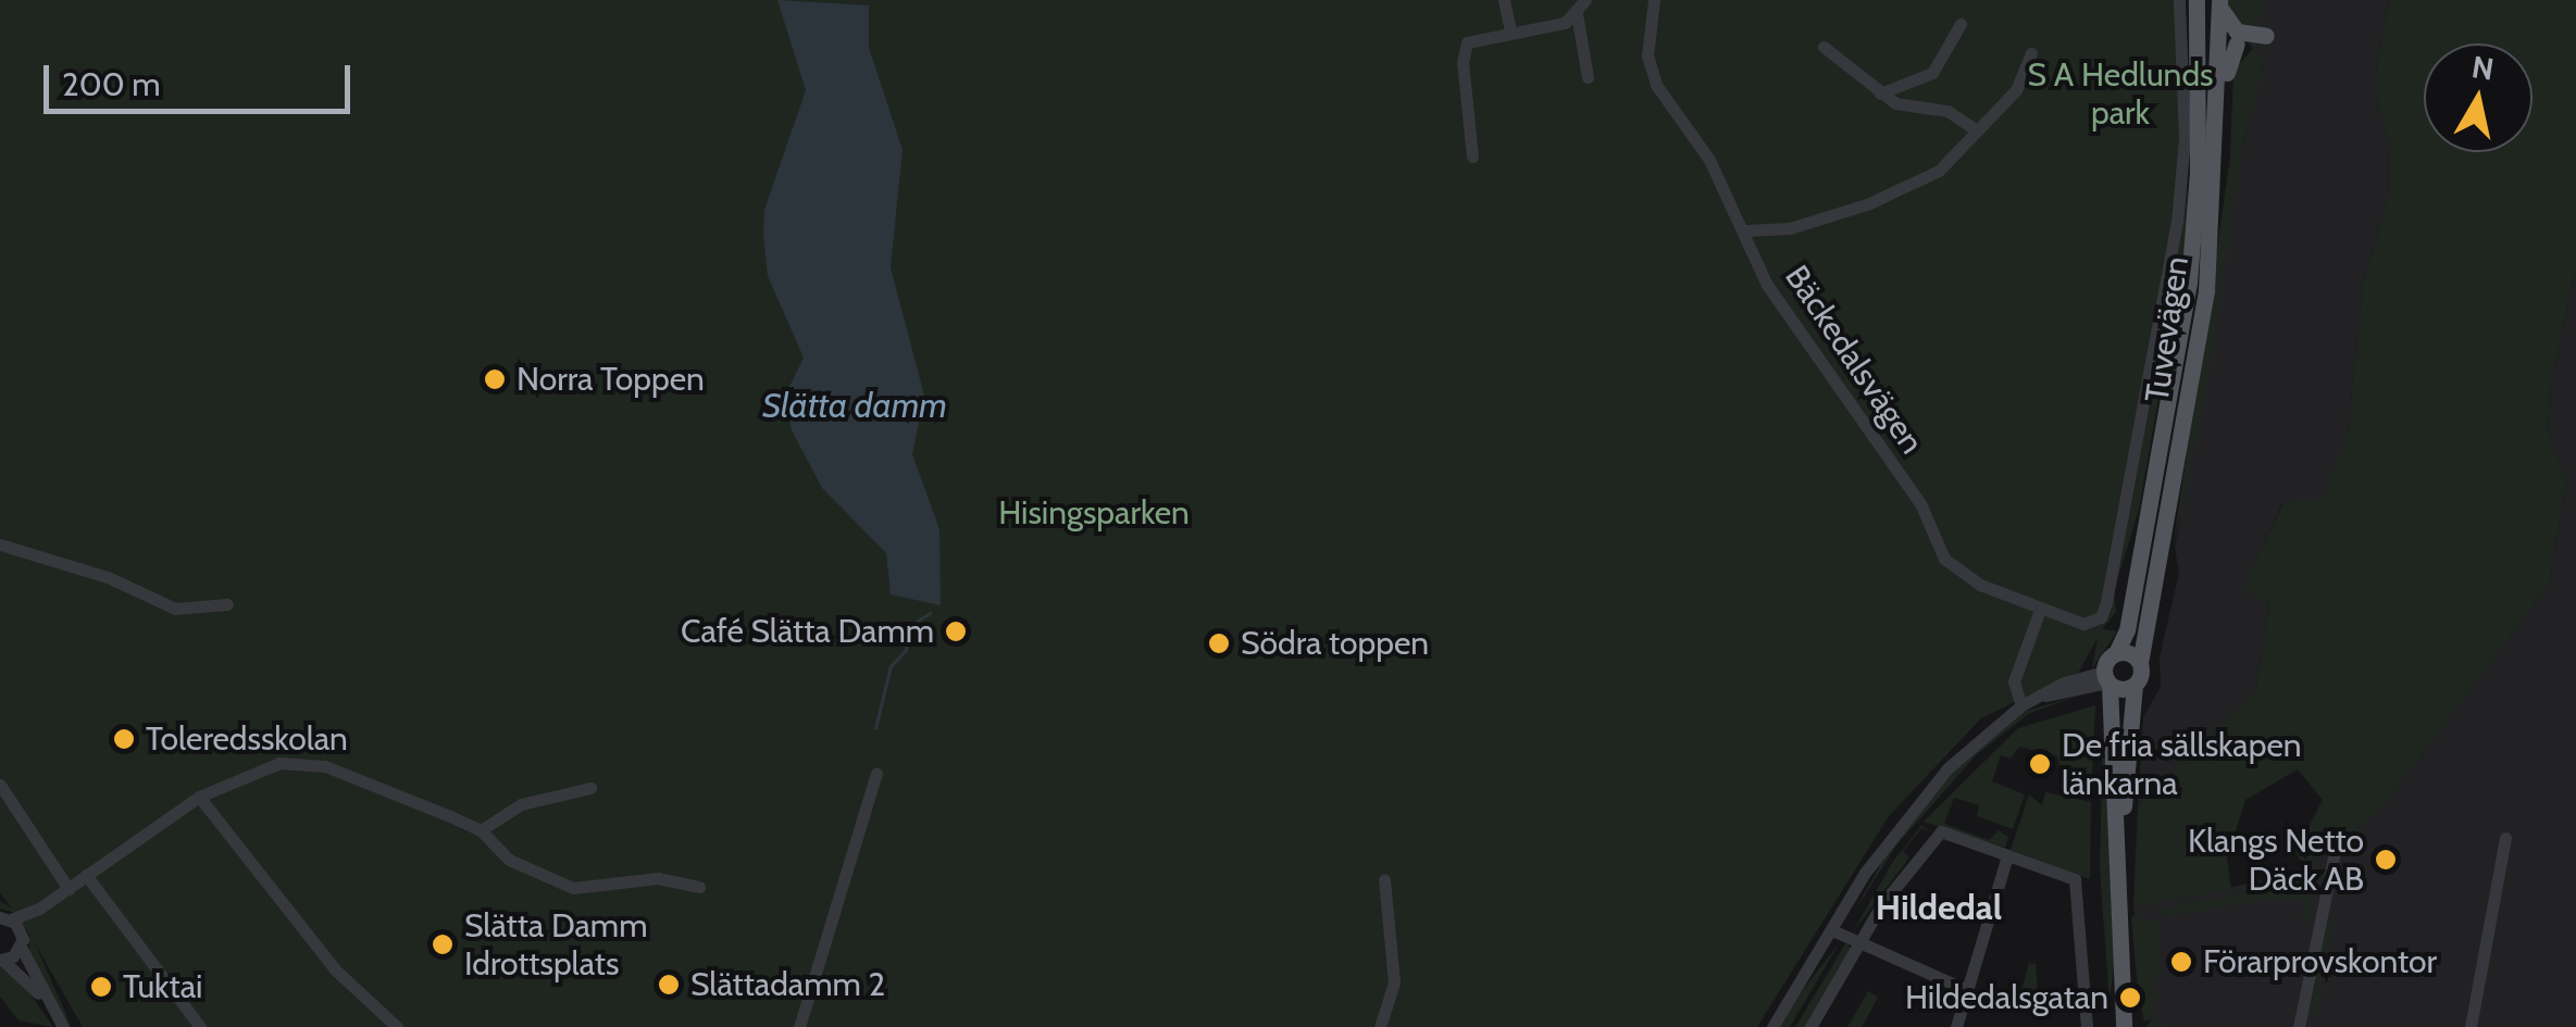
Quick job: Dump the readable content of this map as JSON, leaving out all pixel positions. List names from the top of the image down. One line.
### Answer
{"streets":{"main road":["Tuvevägen"],"street":["Bäckedalsvägen"]},"districts":["Hildedal"],"water":["Slätta damm"],"parks":["S A Hedlunds park","Hisingsparken"],"places":["Norra Toppen","Café Slätta Damm","Södra toppen","Toleredsskolan","De fria sällskapen länkarna","Klangs Netto Däck AB","Slätta Damm Idrottsplats","Förarprovskontor","Slättadamm 2","Tuktai","Hildedalsgatan"],"scale_bar":"200 m","north":"top"}
